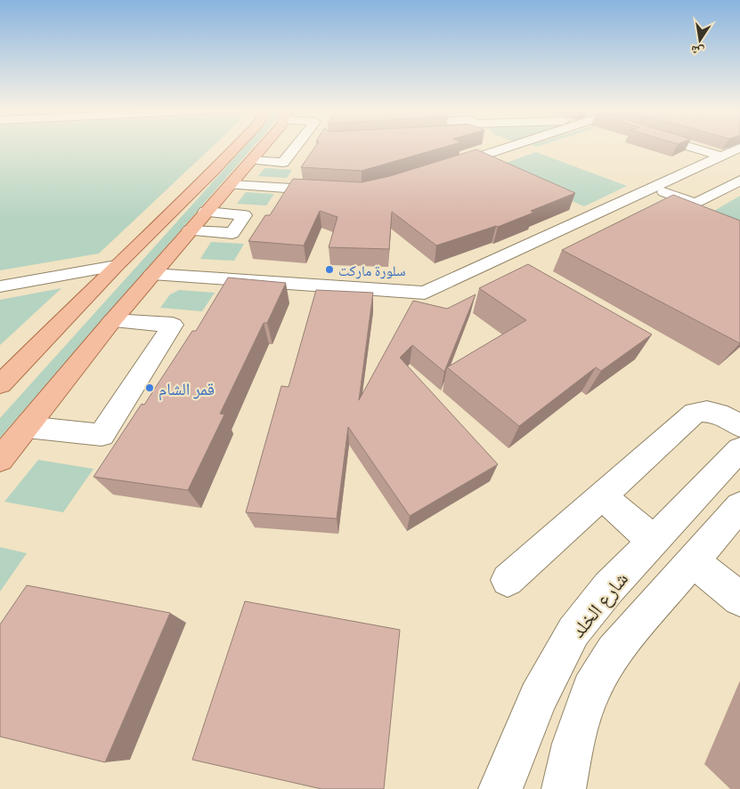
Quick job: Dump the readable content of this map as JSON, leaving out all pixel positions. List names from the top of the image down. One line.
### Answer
{"streets":{"street":["شارع الخلد"]},"places":["سلورة ماركت","قمر الشام"],"north":"bottom"}
